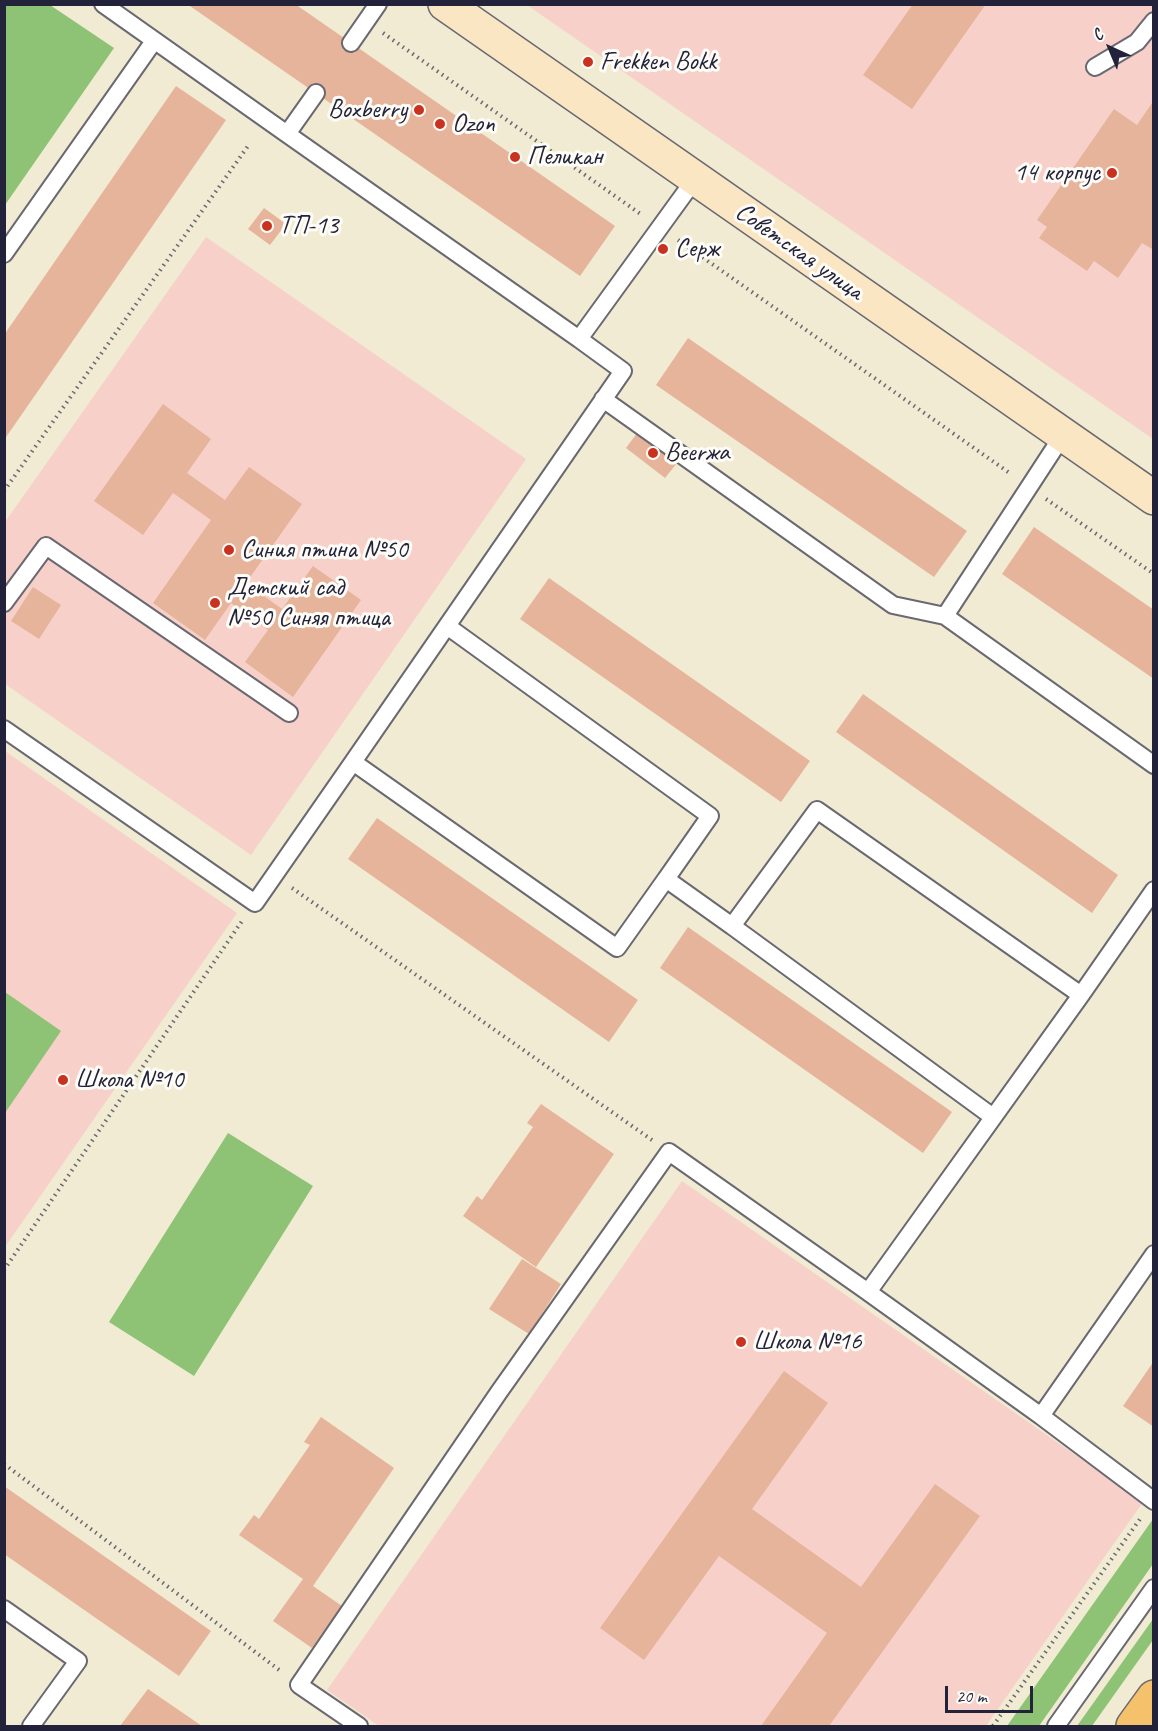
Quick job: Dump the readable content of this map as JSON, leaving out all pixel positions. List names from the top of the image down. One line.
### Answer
{"streets":{"main road":["Советская улица"]},"places":["Frekken Bokk","Boxberry","Ozon","Пеликан","14 корпус","ТП-13","Серж","Beerжа","Синия птина №50","Детский сад №50 Синяя птица","Школа №10","Школа №16"],"scale_bar":"20 m","north":"top left"}
